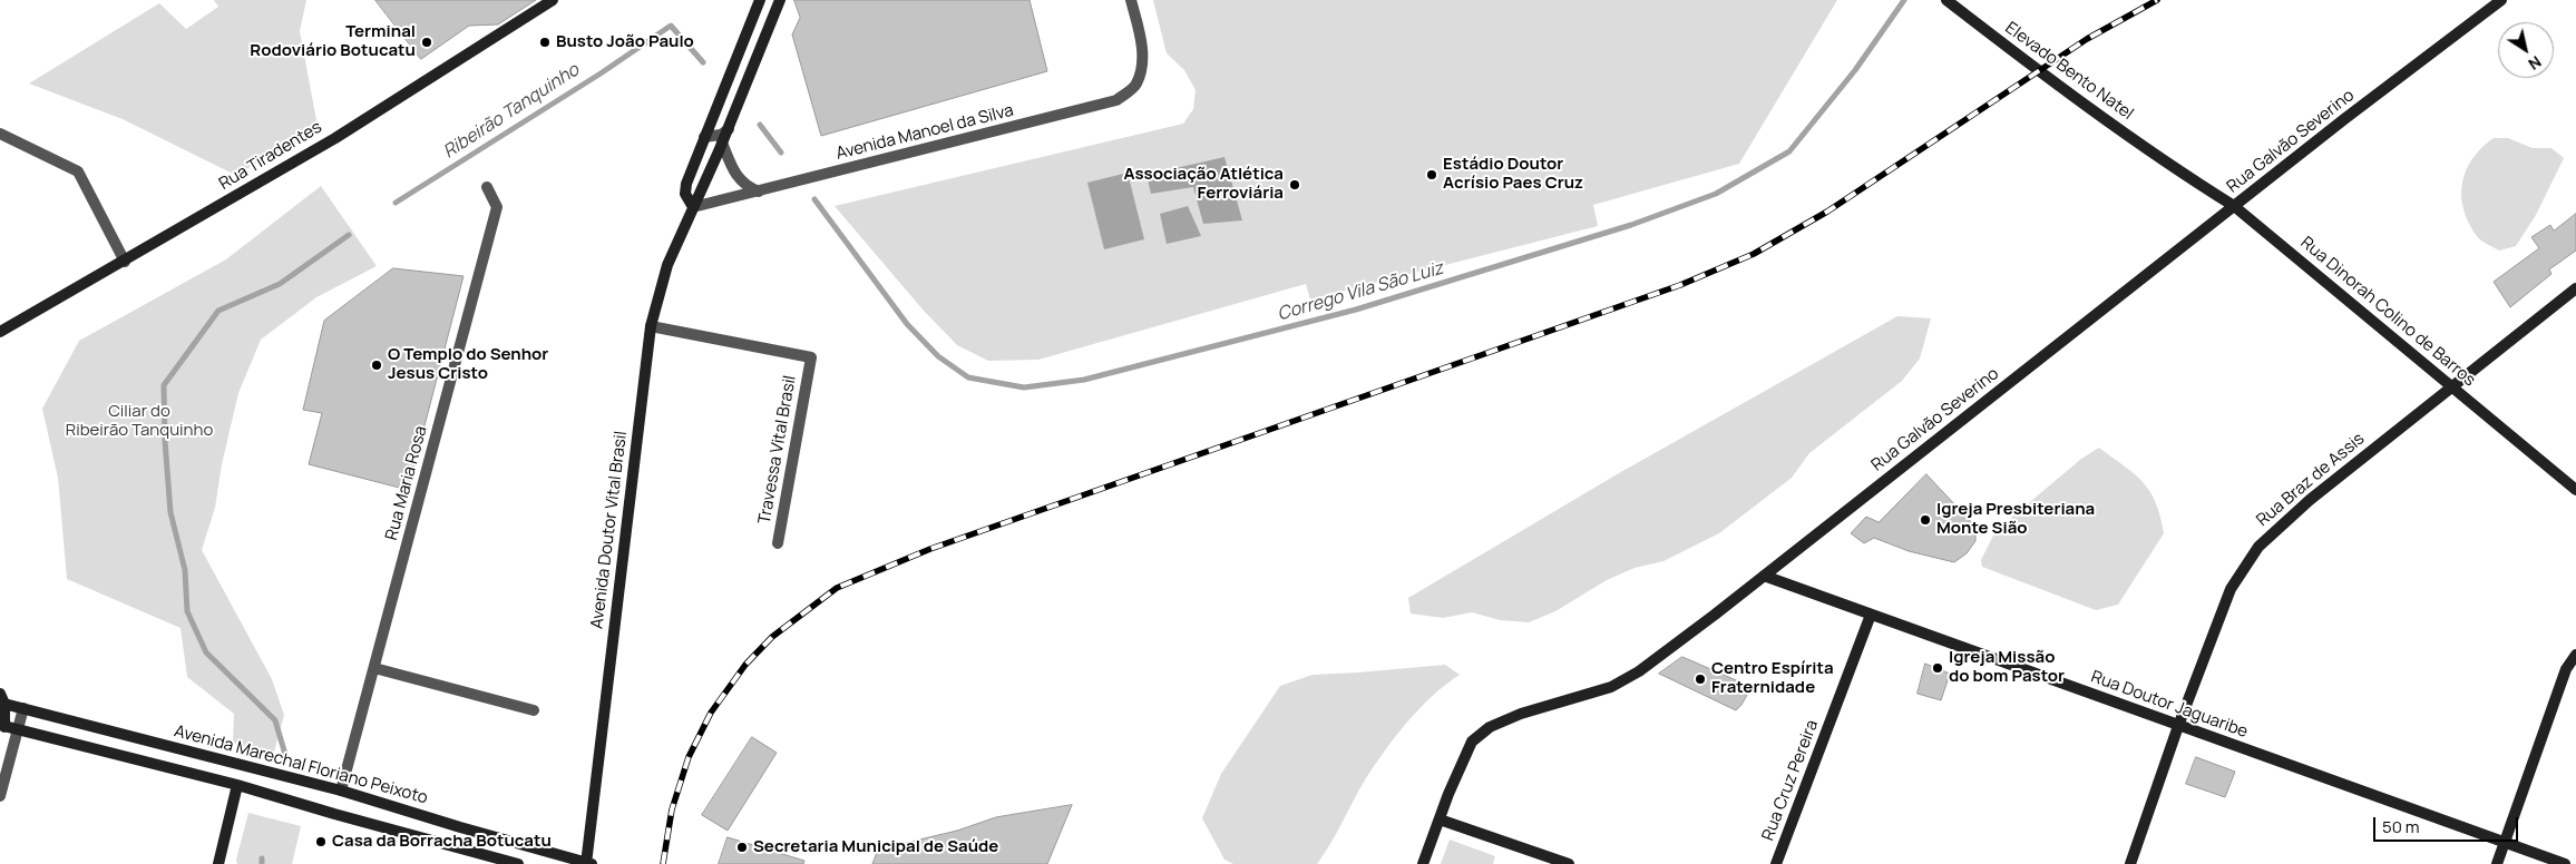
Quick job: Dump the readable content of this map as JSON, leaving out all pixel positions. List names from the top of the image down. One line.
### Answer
{"streets":{"main road":["Elevado Bento Natel","Rua Galvão Severino","Rua Tiradentes","Rua Dinorah Colino de Barros","Rua Braz de Assis","Avenida Doutor Vital Brasil","Rua Doutor Jaguaribe","Avenida Marechal Floriano Peixoto","Rua Cruz Pereira"],"street":["Avenida Manoel da Silva","Travessa Vital Brasil","Rua Maria Rosa"]},"crossings":[["Elevado Bento Natel","Rua Dinorah Colino de Barros"],["Avenida Manoel da Silva","Avenida Doutor Vital Brasil"],["Rua Galvão Severino","Rua Dinorah Colino de Barros"],["Rua Galvão Severino","Rua Doutor Jaguaribe"],["Rua Dinorah Colino de Barros","Rua Braz de Assis"],["Travessa Vital Brasil","Avenida Doutor Vital Brasil"],["Rua Braz de Assis","Rua Doutor Jaguaribe"],["Rua Maria Rosa","Avenida Marechal Floriano Peixoto"],["Avenida Doutor Vital Brasil","Avenida Marechal Floriano Peixoto"],["Rua Doutor Jaguaribe","Rua Cruz Pereira"]],"water":["Ribeirão Tanquinho","Corrego Vila São Luiz"],"parks":["Ciliar do Ribeirão Tanquinho"],"places":["Terminal Rodoviário Botucatu","Busto João Paulo","Estádio Doutor Acrísio Paes Cruz","Associação Atlética Ferroviária","O Templo do Senhor Jesus Cristo","Igreja Presbiteriana Monte Sião","Igreja Missão do bom Pastor","Centro Espírita Fraternidade","Casa da Borracha Botucatu","Secretaria Municipal de Saúde"],"scale_bar":"50 m","north":"bottom right"}
